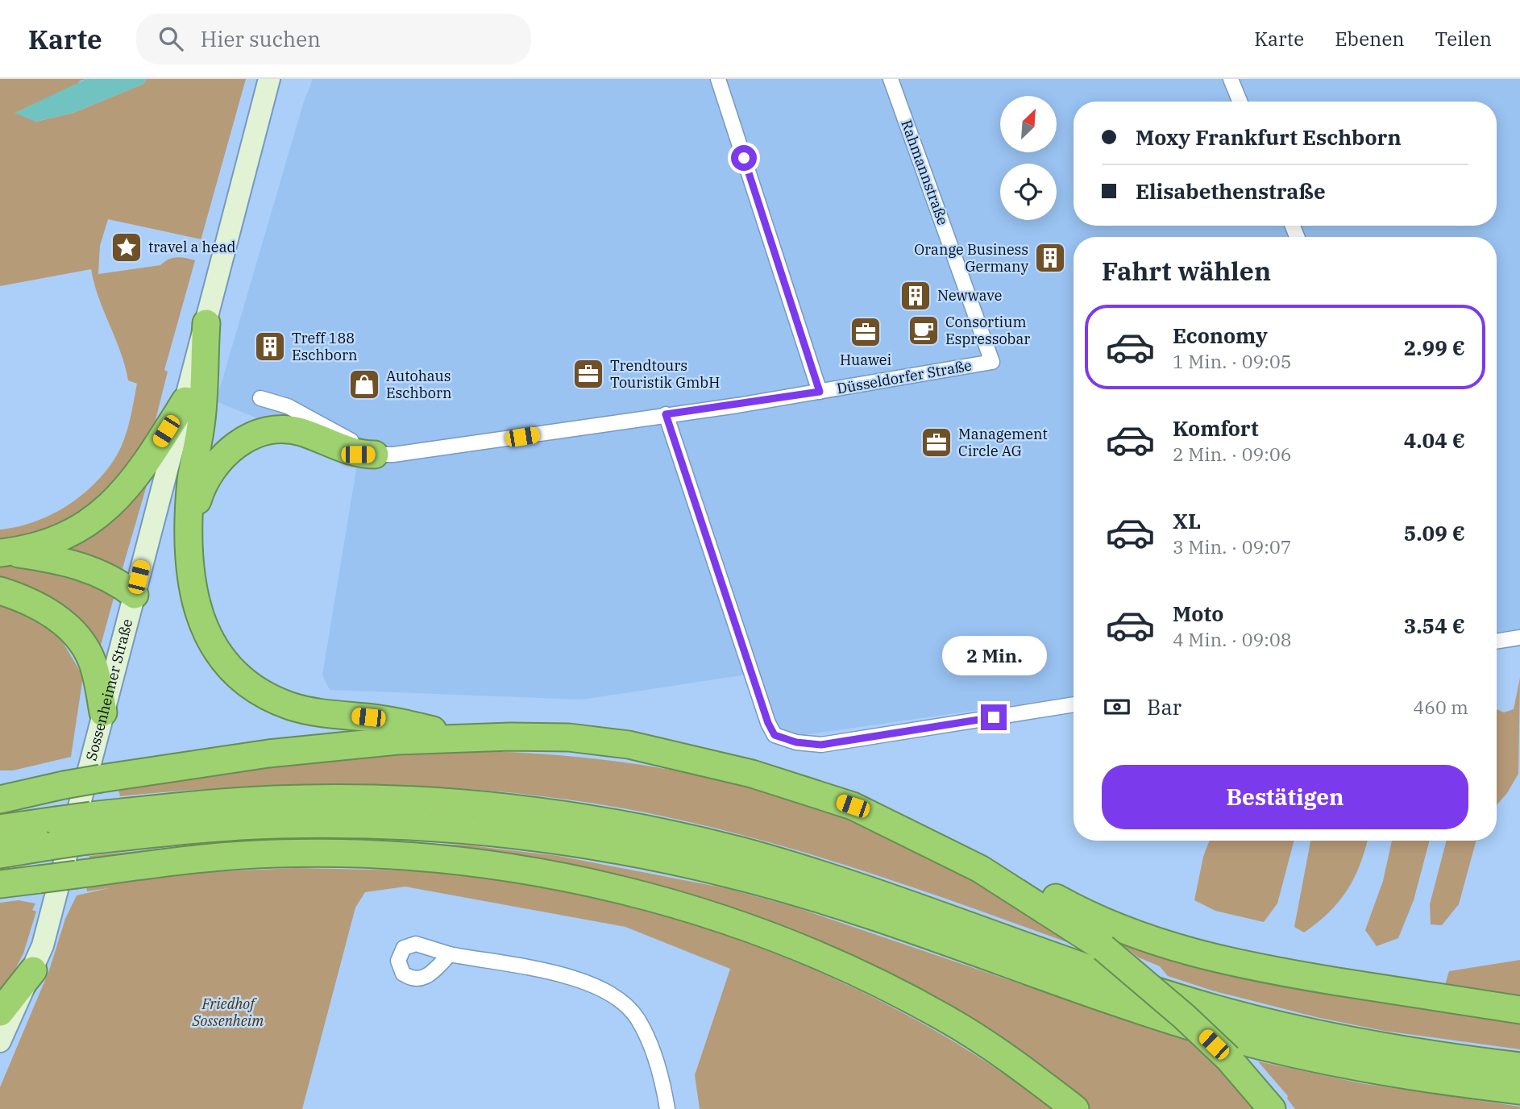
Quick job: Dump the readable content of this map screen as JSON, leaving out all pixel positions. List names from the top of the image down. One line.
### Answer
{"streets":{"main road":["Sossenheimer Straße"],"street":["Rahmannstraße","Düsseldorfer Straße"]},"crossings":[["Rahmannstraße","Düsseldorfer Straße"]],"parks":["Friedhof Sossenheim"],"places":{"place":["travel a head"],"building":["Orange Business Germany","Newwave","Treff 188 Eschborn"],"cafe":["Consortium Espressobar"],"office":["Huawei","Trendtours Touristik GmbH","Management Circle AG"],"shop":["Autohaus Eschborn"]},"north":"top right","page":{"header":"Karte","search":"Hier suchen","nav":["Karte","Ebenen","Teilen"],"banner":["Moxy Frankfurt Eschborn","Elisabethenstraße"],"heading":"Fahrt wählen","list":[{"name":"Economy","note":"1 Min. · 09:05","value":"2.99 €"},{"name":"Komfort","note":"2 Min. · 09:06","value":"4.04 €"},{"name":"XL","note":"3 Min. · 09:07","value":"5.09 €"},{"name":"Moto","note":"4 Min. · 09:08","value":"3.54 €"}],"bubble":"2 Min.","pay":["Bar","460 m"],"buttons":"Bestätigen"}}
